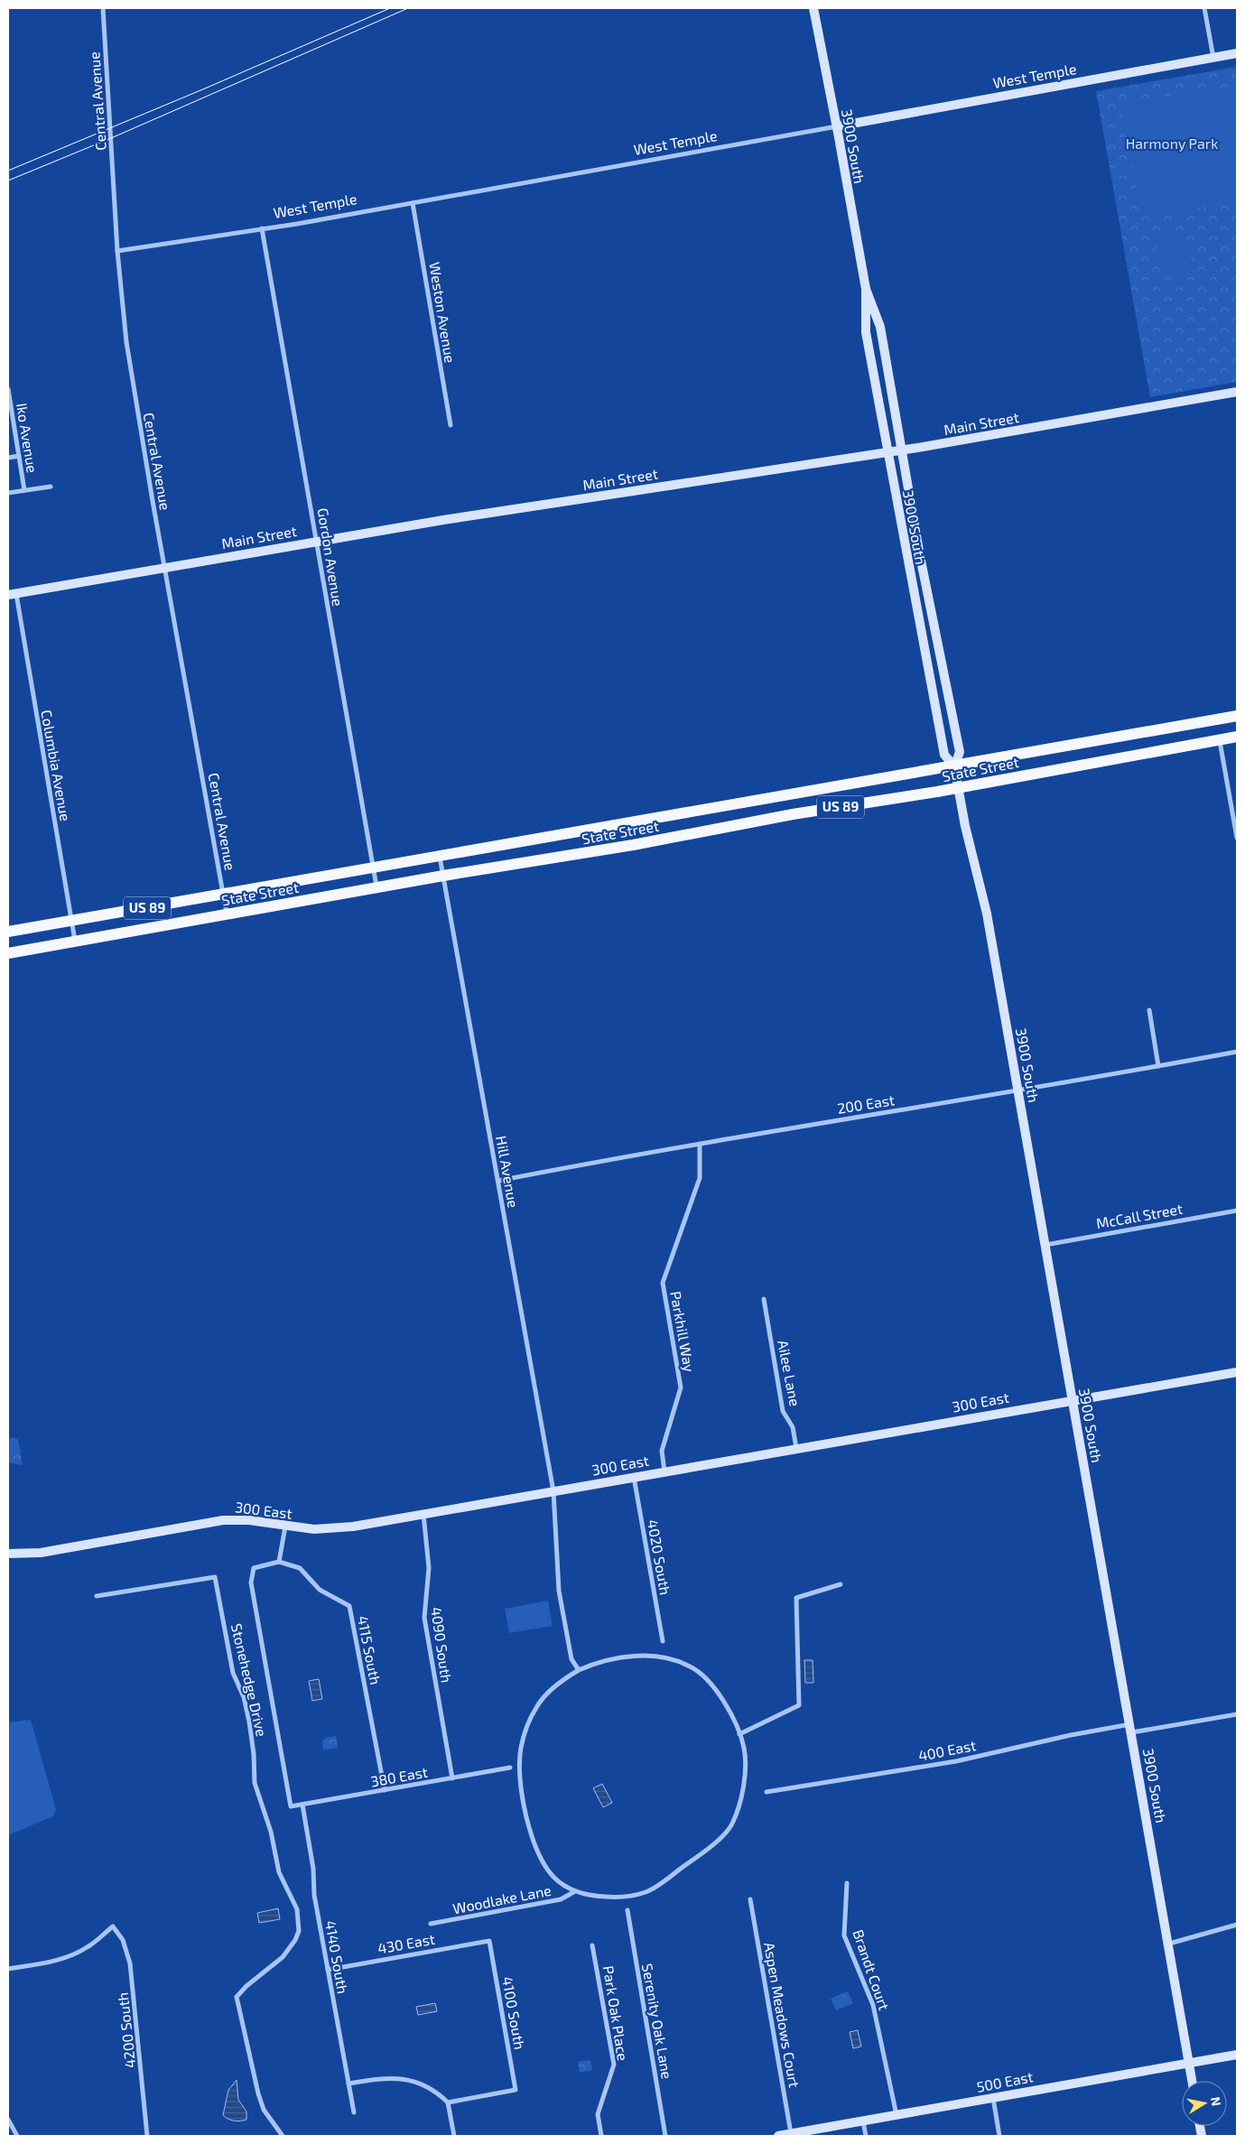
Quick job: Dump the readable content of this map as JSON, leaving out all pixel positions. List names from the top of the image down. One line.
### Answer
{"streets":{"main road":["State Street","US 89"],"street":["West Temple","Central Avenue","3900 South","Weston Avenue","Main Street","Iko Avenue","Gordon Avenue","Columbia Avenue","200 East","Hill Avenue","McCall Street","Parkhill Way","Ailee Lane","300 East","4020 South","4090 South","4115 South","Stonehedge Drive","400 East","380 East","Woodlake Lane","430 East","4140 South","Brandt Court","4100 South","Park Oak Place","Aspen Meadows Court","Serenity Oak Lane","4200 South","500 East"]},"crossings":[["West Temple","Central Avenue"],["West Temple","3900 South"],["West Temple","Weston Avenue"],["West Temple","Gordon Avenue"],["Central Avenue","Main Street"],["Central Avenue","State Street"],["3900 South","Main Street"],["3900 South","State Street"],["3900 South","200 East"],["3900 South","McCall Street"],["3900 South","300 East"],["3900 South","400 East"],["3900 South","500 East"],["Main Street","Gordon Avenue"],["Main Street","Columbia Avenue"],["Gordon Avenue","State Street"],["Columbia Avenue","State Street"],["State Street","Hill Avenue"],["200 East","Hill Avenue"],["200 East","Parkhill Way"],["Hill Avenue","300 East"],["Parkhill Way","300 East"],["Ailee Lane","300 East"],["300 East","4020 South"],["300 East","4090 South"],["4090 South","380 East"],["4115 South","380 East"],["380 East","4140 South"],["430 East","4140 South"],["430 East","4100 South"],["Brandt Court","500 East"],["Aspen Meadows Court","500 East"]],"parks":["Harmony Park"],"north":"right"}
